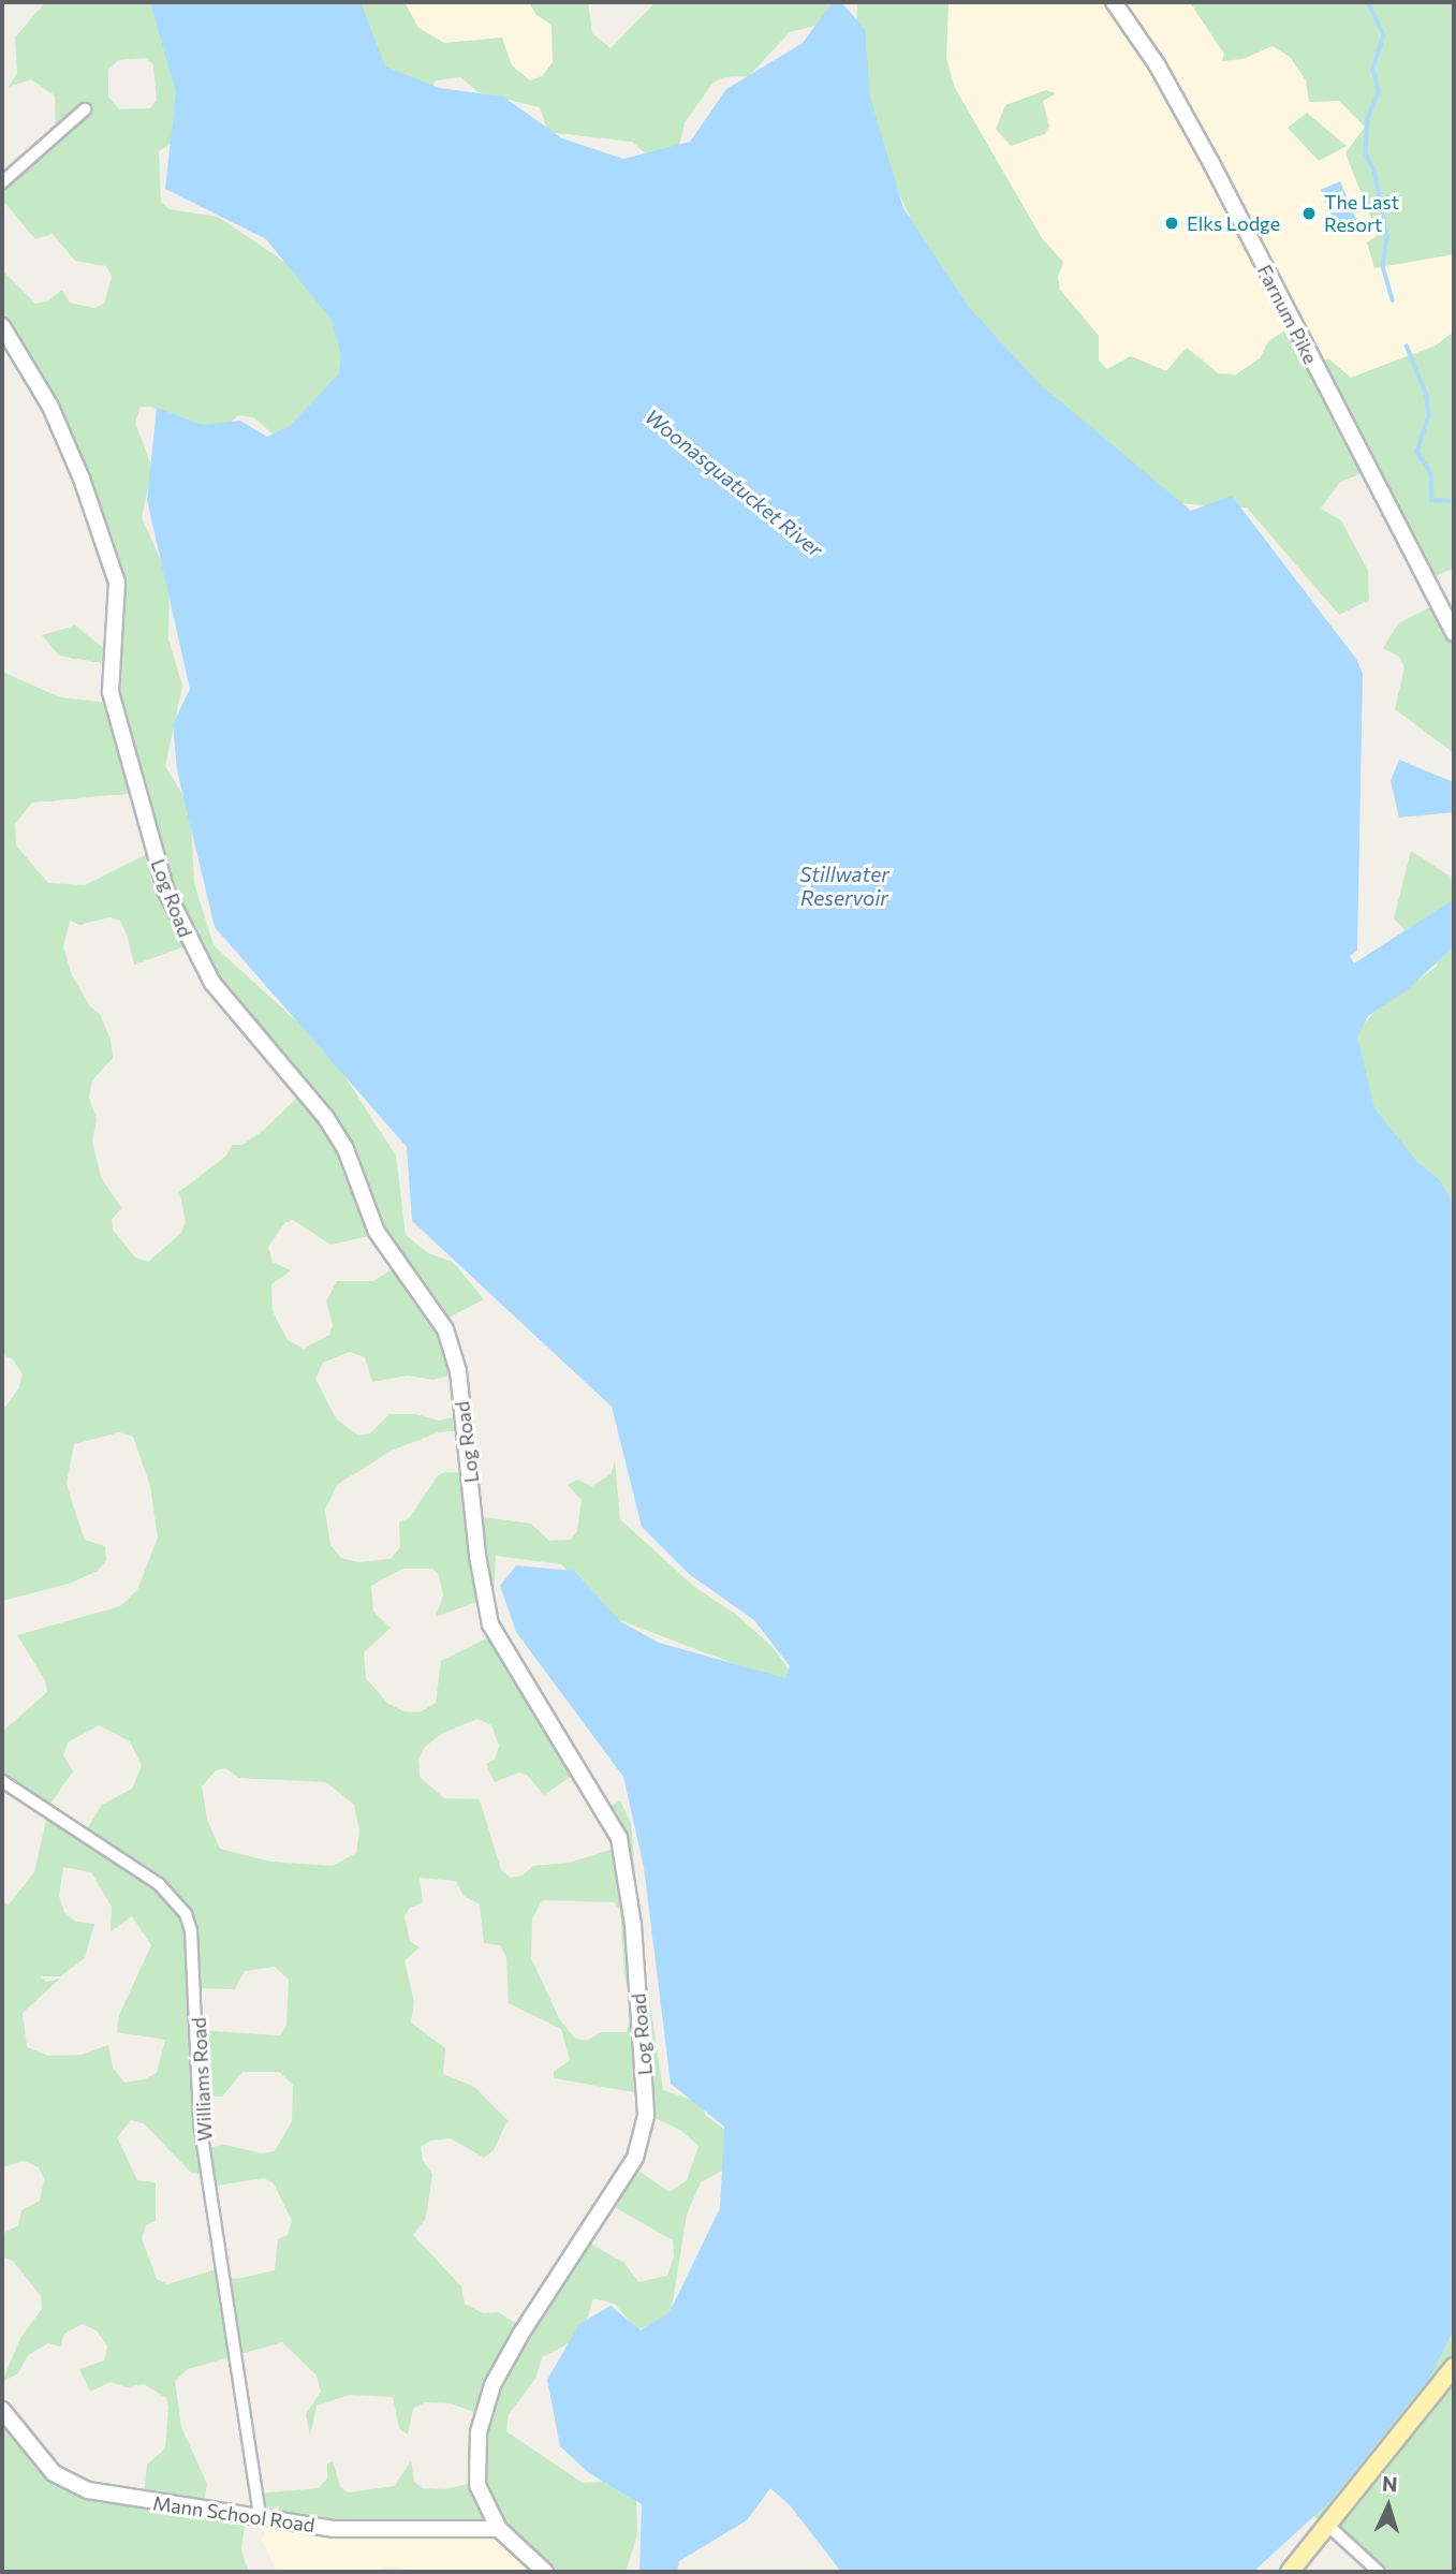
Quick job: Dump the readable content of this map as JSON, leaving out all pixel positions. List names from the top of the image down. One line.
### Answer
{"streets":{"street":["Farnum Pike","Log Road","Williams Road","Mann School Road"]},"crossings":[["Log Road","Mann School Road"],["Williams Road","Mann School Road"]],"water":["Woonasquatucket River","Stillwater Reservoir"],"places":["The Last Resort","Elks Lodge"],"north":"top"}
